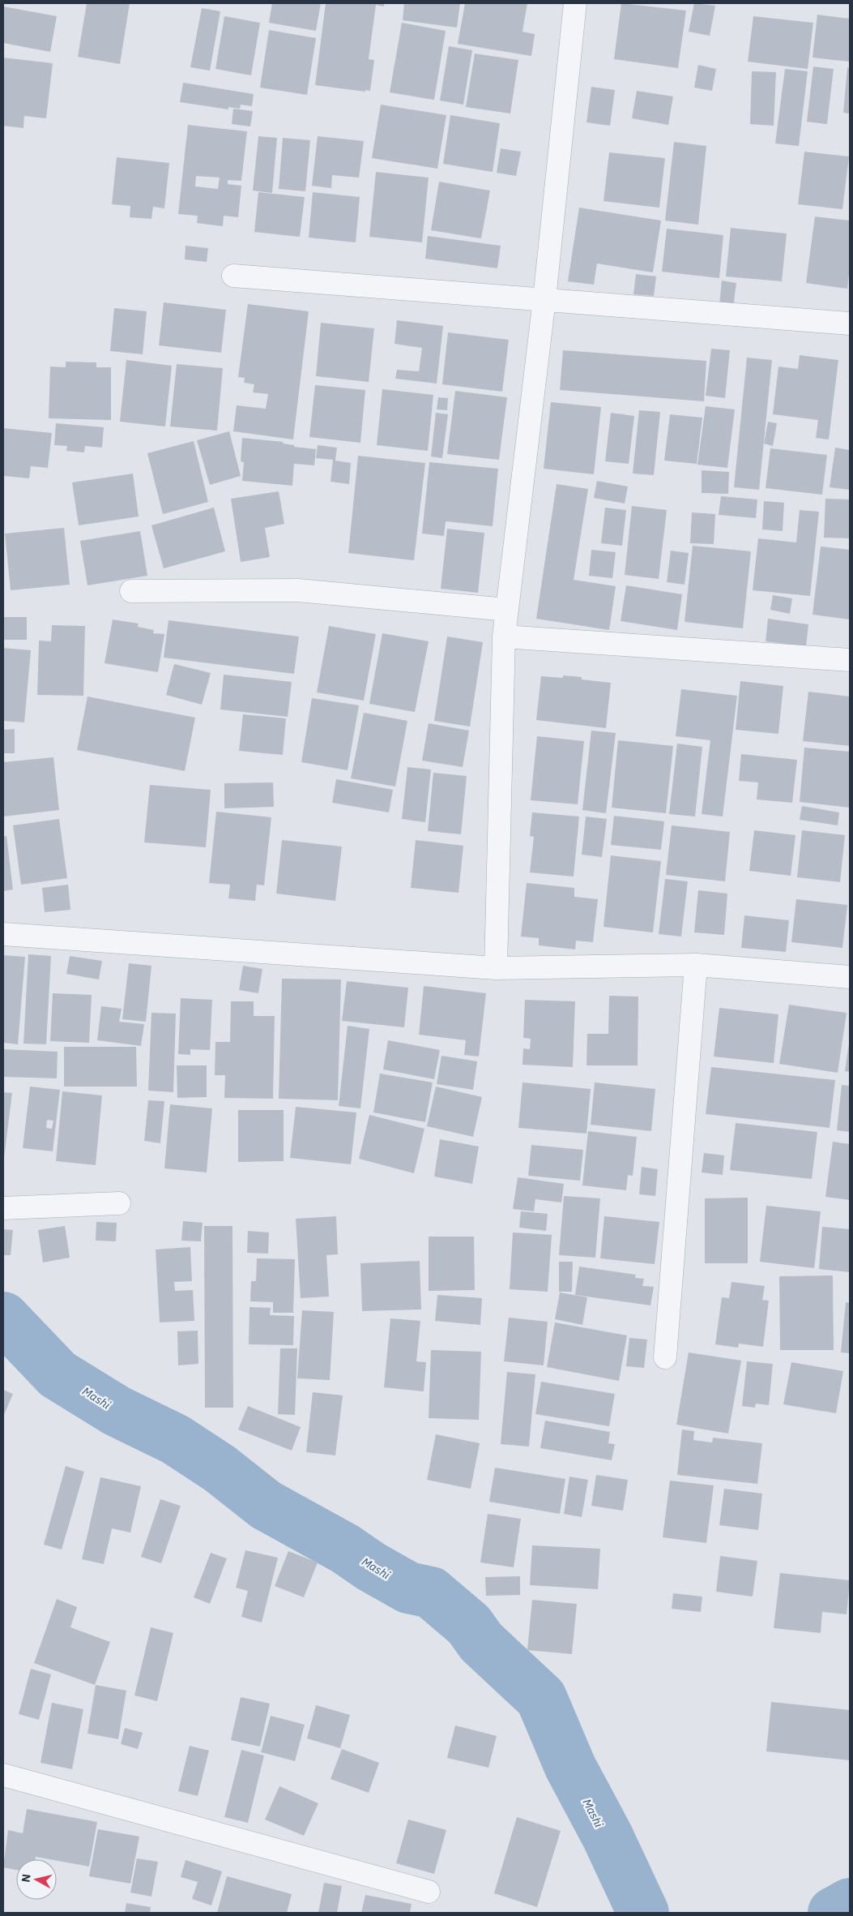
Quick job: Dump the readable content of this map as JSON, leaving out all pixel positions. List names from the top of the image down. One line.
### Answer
{"water":["Mashi"],"north":"left"}
